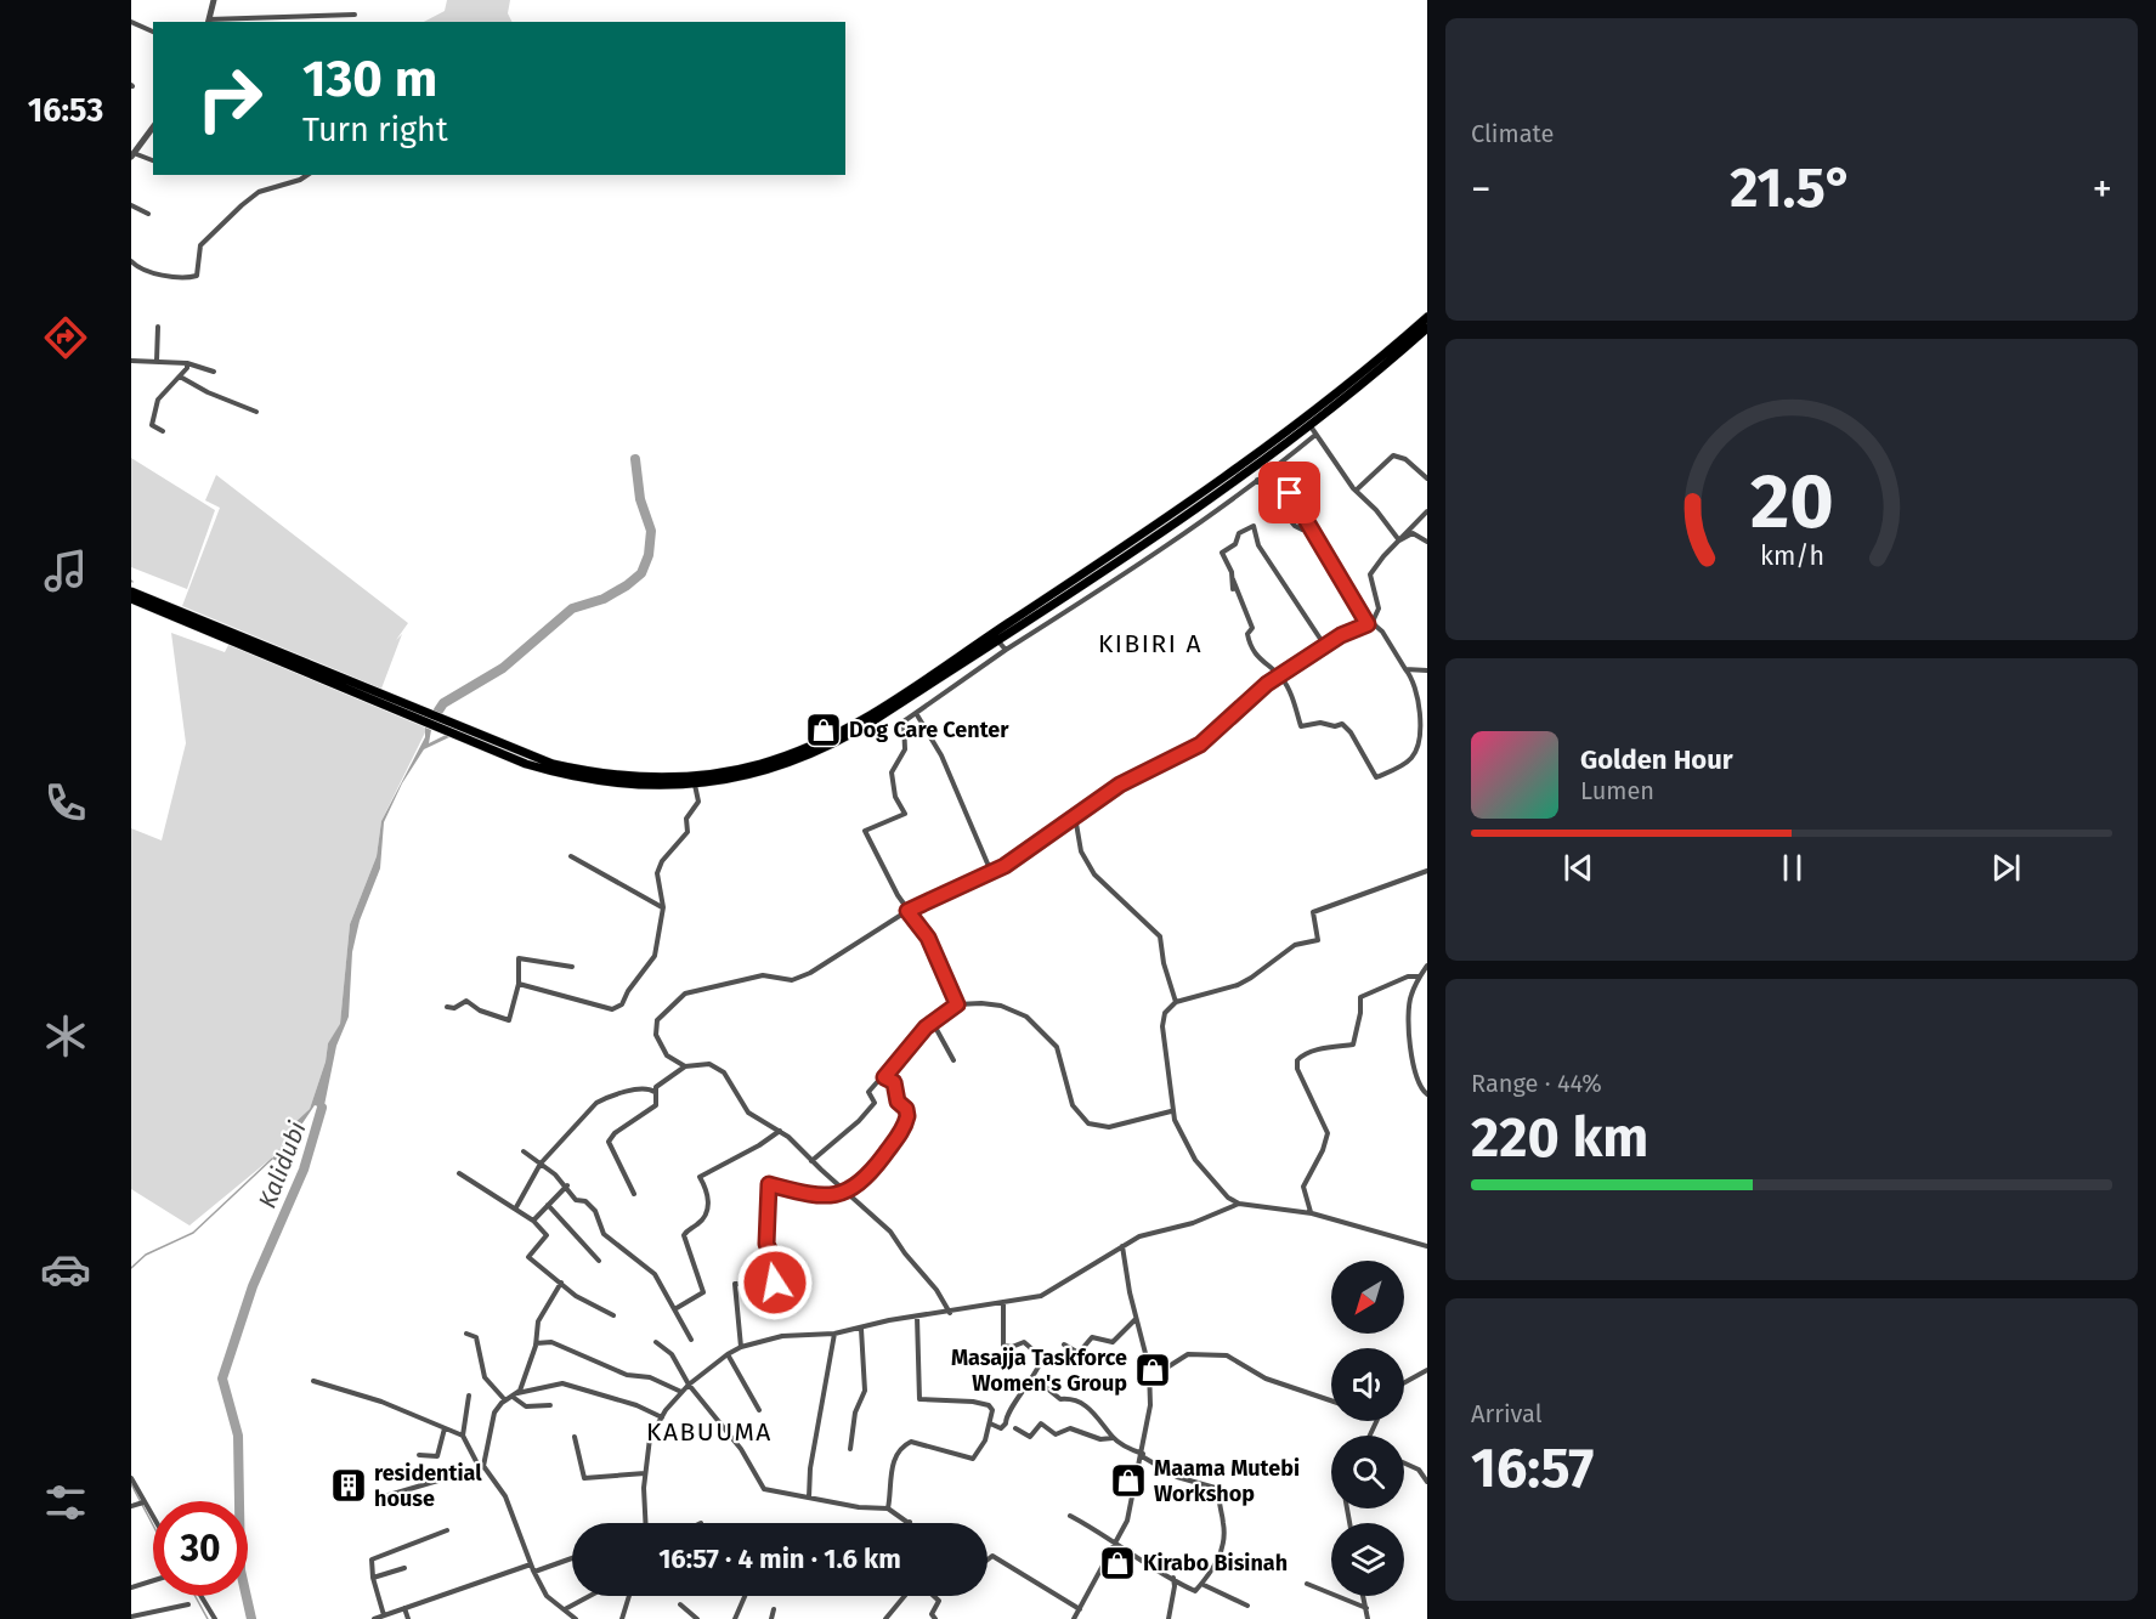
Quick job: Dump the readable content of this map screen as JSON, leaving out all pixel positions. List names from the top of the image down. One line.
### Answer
{"districts":["KIBIRI A","KABUUMA"],"water":["Kalidubi"],"places":{"shop":["Dog Care Center","Masajja Taskforce Women's Group","Maama Mutebi Workshop","Kirabo Bisinah"],"building":["residential house"]},"north":"bottom left","page":{"tabs":"16:53","tile":["Climate",["Range · 44%","220 km"],["Arrival","16:57"]],"turn":["130 m","Turn right"],"heat":["−","21.5°","+"],"song":["Golden Hour","Lumen"],"limit":"30","trip":"16:57 · 4 min · 1.6 km","gauge":["20","km/h"]}}
